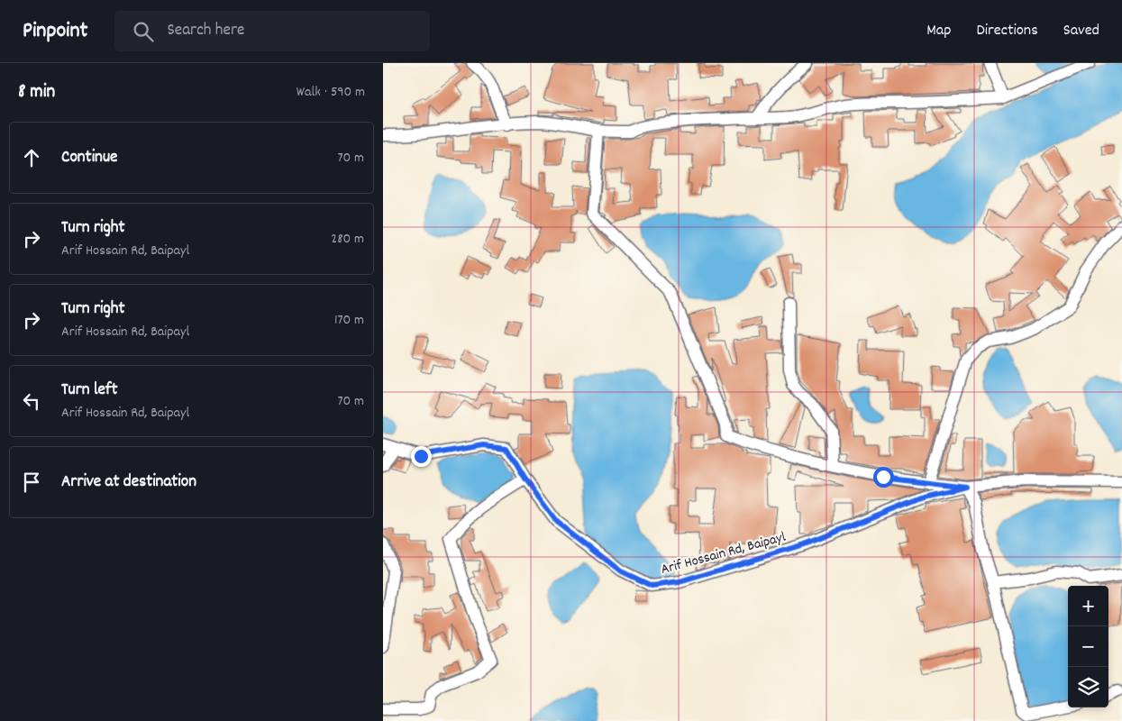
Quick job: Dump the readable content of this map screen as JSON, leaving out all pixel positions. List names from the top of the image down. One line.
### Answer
{"streets":{"street":["Arif Hossain Rd, Baipayl"]},"page":{"header":"Pinpoint","search":"Search here","nav":["Map","Directions","Saved"],"heading":["8 min","Walk · 590 m"],"list":[["Continue","70 m"],["Turn right","Arif Hossain Rd, Baipayl","280 m"],["Turn right","Arif Hossain Rd, Baipayl","170 m"],["Turn left","Arif Hossain Rd, Baipayl","70 m"],"Arrive at destination"],"map_buttons":["+","−"]}}
